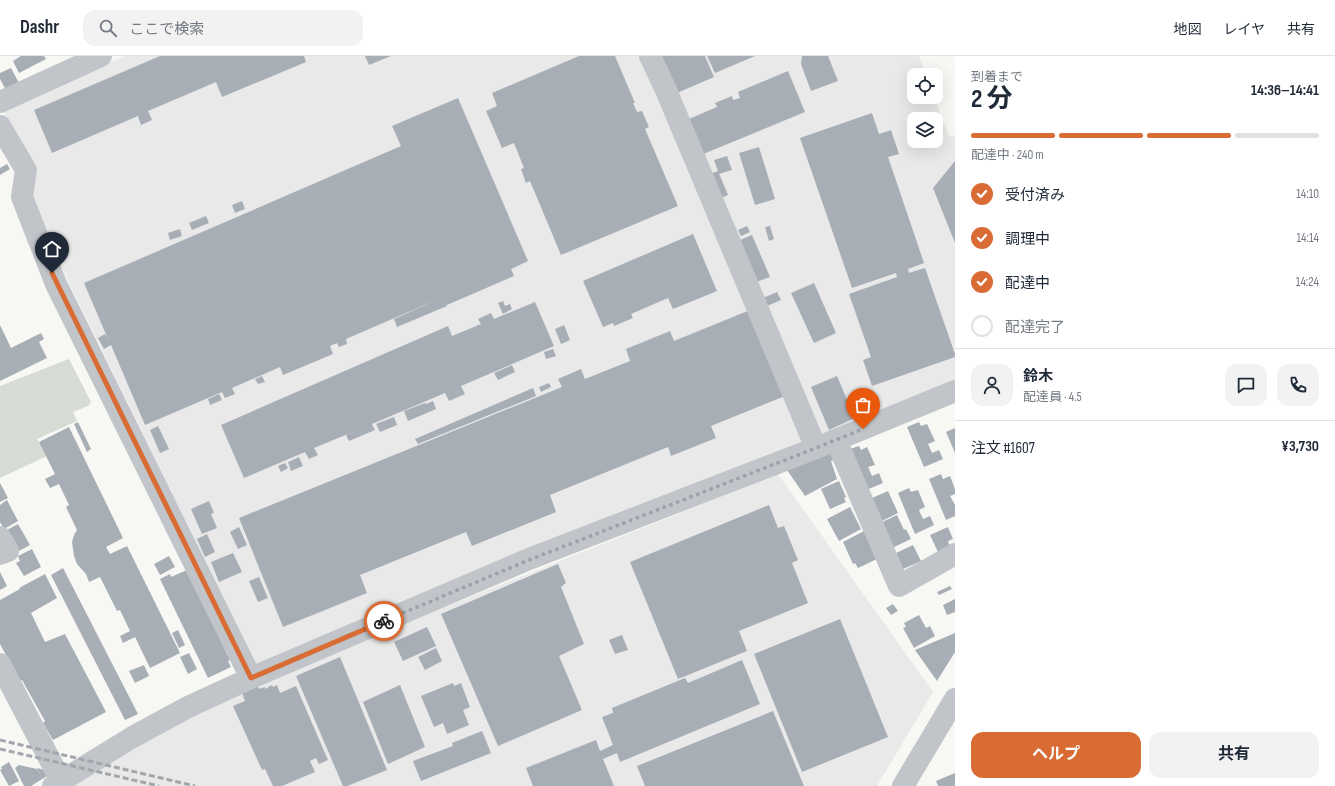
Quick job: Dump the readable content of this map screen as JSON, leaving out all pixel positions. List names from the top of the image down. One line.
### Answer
{"page":{"header":"Dashr","search":"ここで検索","nav":["地図","レイヤ","共有"],"heading":["2 分","到着まで","14:36–14:41"],"panel":["鈴木","配達員 · 4.5","注文 #1607","¥3,730"],"bar":"配達中 · 240 m","list":[["受付済み","14:10"],["調理中","14:14"],["配達中","14:24"],"配達完了"],"buttons":["ヘルプ","共有"]}}
